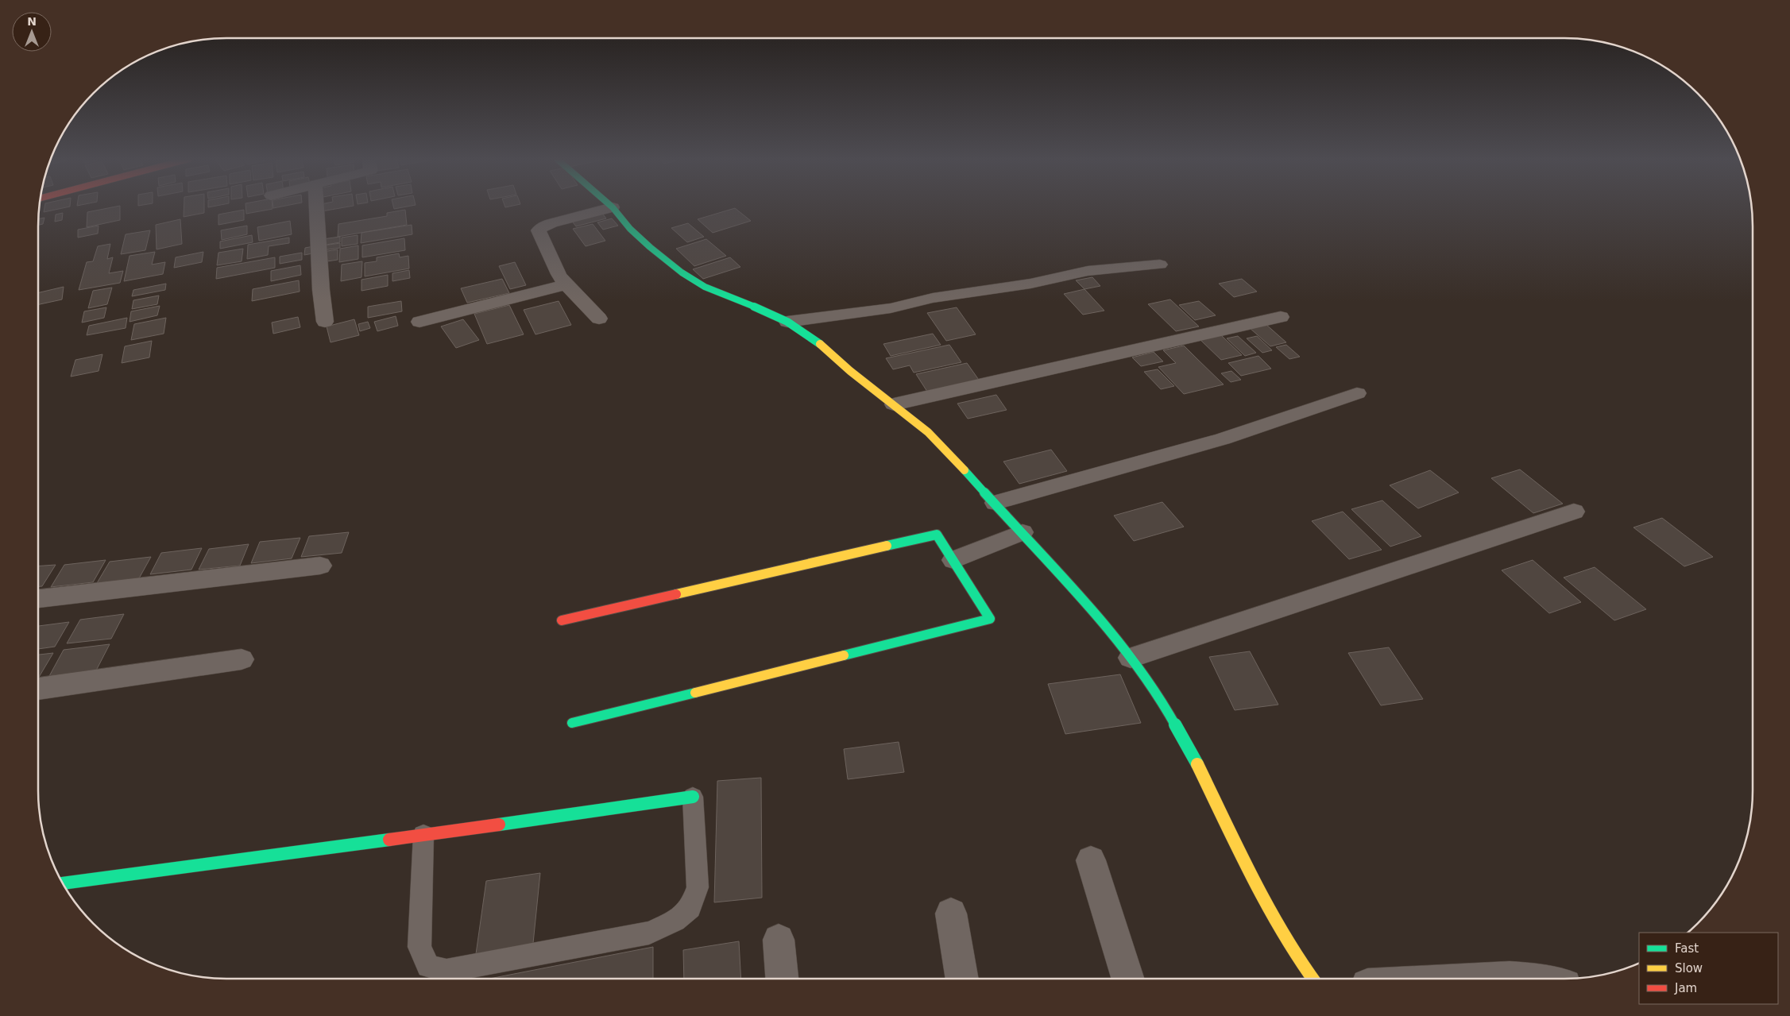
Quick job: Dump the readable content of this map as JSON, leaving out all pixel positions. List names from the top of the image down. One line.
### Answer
{"legend":["Fast","Slow","Jam"],"north":"top"}
